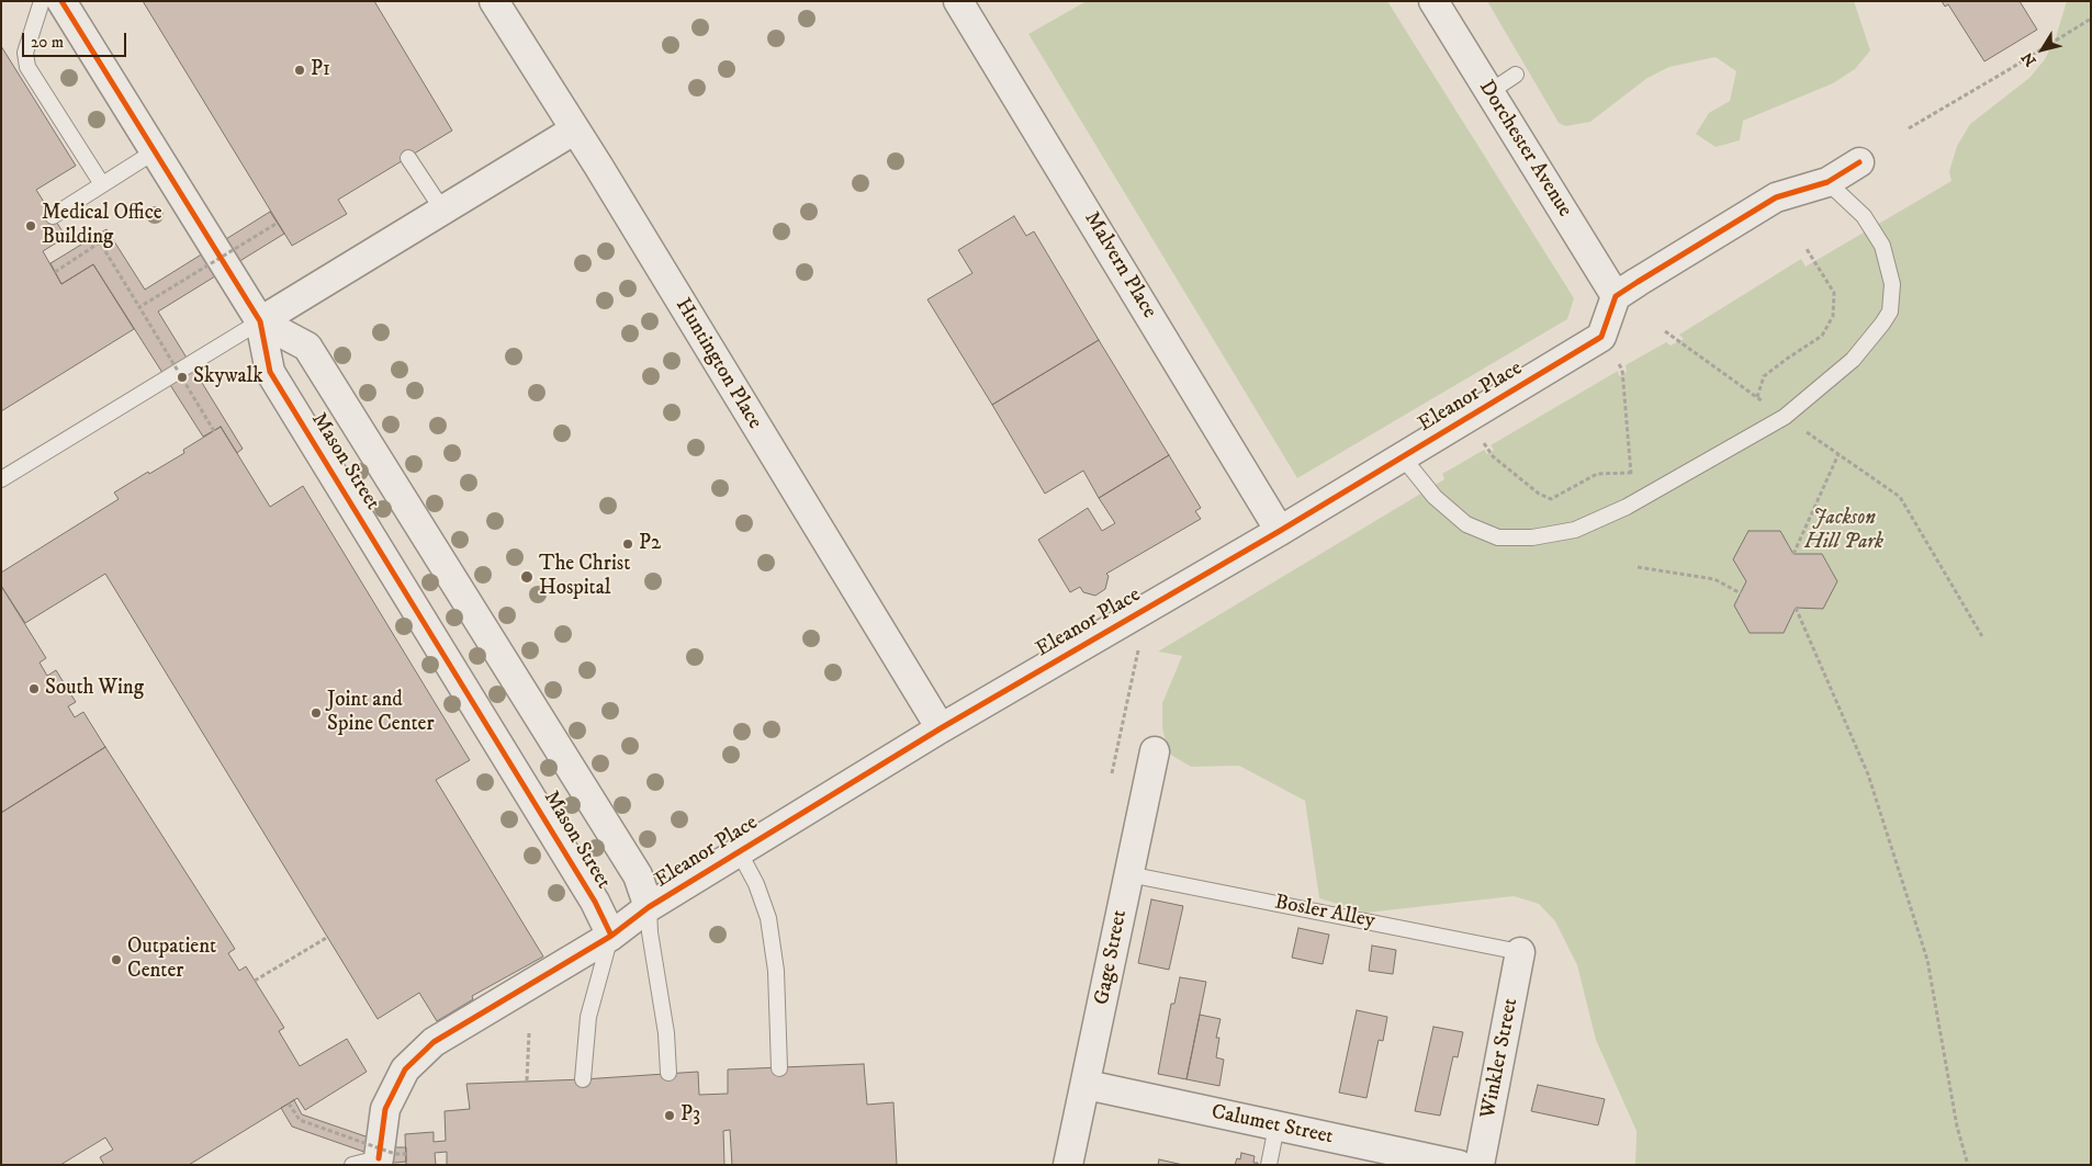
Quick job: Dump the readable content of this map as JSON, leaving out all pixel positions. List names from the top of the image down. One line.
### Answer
{"streets":{"street":["Dorchester Avenue","Malvern Place","Huntington Place","Eleanor Place","Mason Street","Gage Street","Winkler Street","Calumet Street"],"lane":["Bosler Alley"]},"crossings":[["Dorchester Avenue","Eleanor Place"],["Malvern Place","Eleanor Place"],["Huntington Place","Eleanor Place"],["Eleanor Place","Mason Street"],["Bosler Alley","Gage Street"],["Bosler Alley","Winkler Street"],["Gage Street","Calumet Street"]],"parks":["Jackson Hill Park"],"places":["P1","Medical Office Building","Skywalk","P2","The Christ Hospital","South Wing","Joint and Spine Center","Outpatient Center","P3"],"scale_bar":"20 m","north":"bottom left"}
